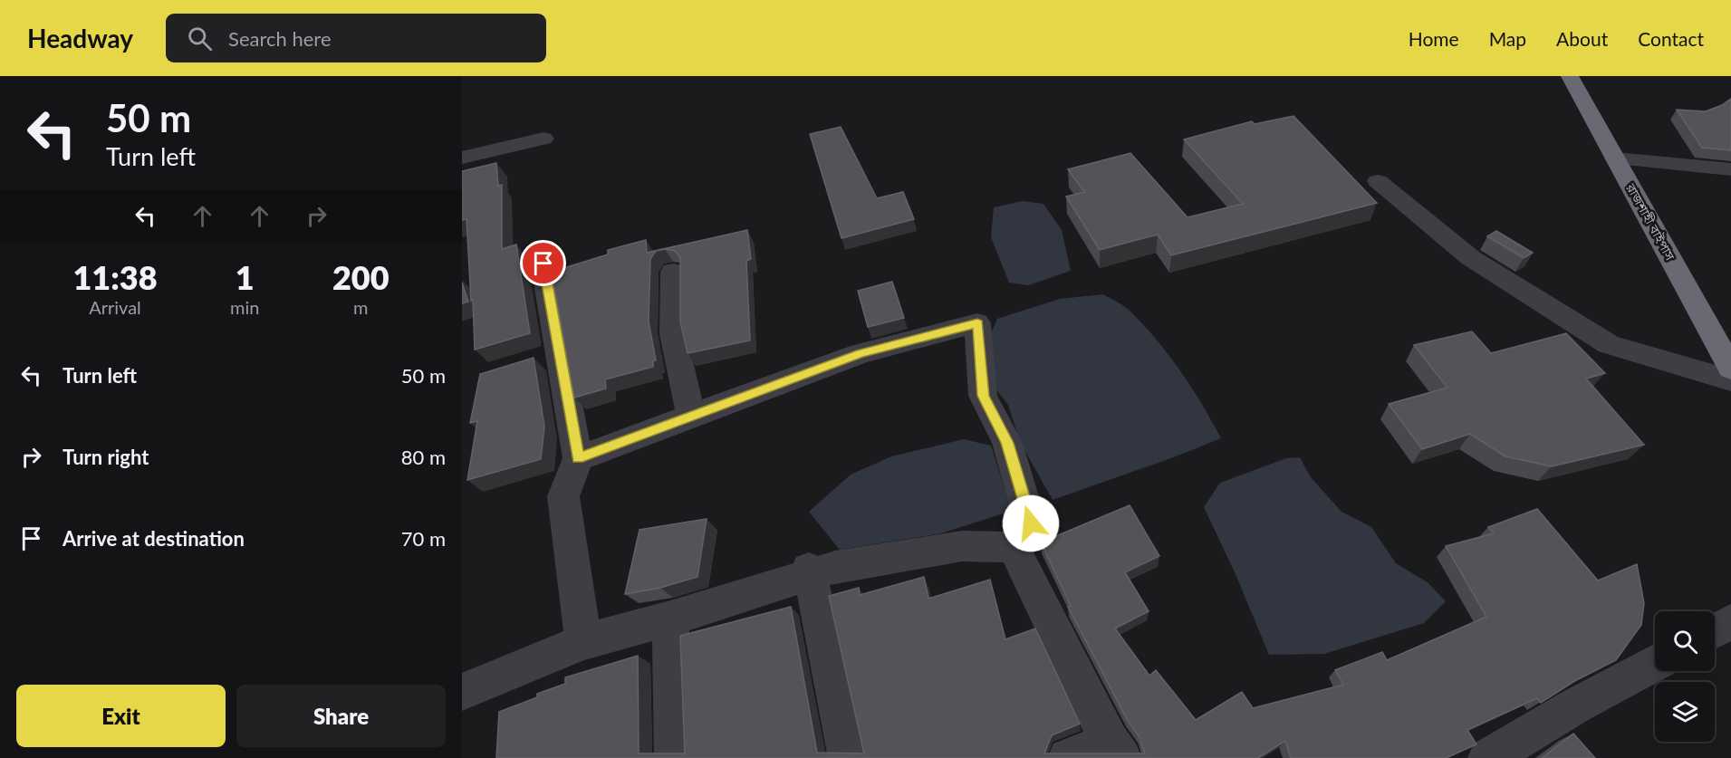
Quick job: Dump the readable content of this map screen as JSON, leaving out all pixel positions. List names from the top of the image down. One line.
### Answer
{"streets":{"highway":["রাজশাহী বাইপাস"]},"page":{"header":"Headway","search":"Search here","nav":["Home","Map","About","Contact"],"turn":["50 m","Turn left"],"eta":["11:38","Arrival","1","min","200","m"],"list":[{"name":"Turn left","value":"50 m"},{"name":"Turn right","value":"80 m"},{"name":"Arrive at destination","value":"70 m"}],"buttons":["Exit","Share"]}}
